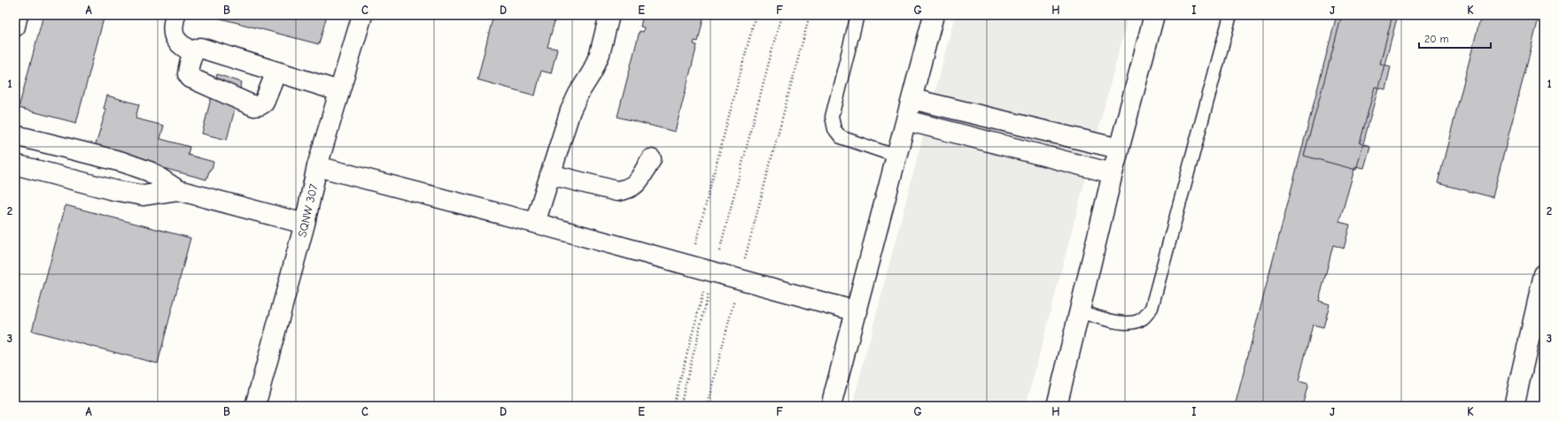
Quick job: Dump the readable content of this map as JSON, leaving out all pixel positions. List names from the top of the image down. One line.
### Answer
{"streets":{"street":["SQNW 307"]},"scale_bar":"20 m","grid":{"columns":["A","B","C","D","E","F","G","H","I","J","K"],"rows":["1","2","3"]}}
